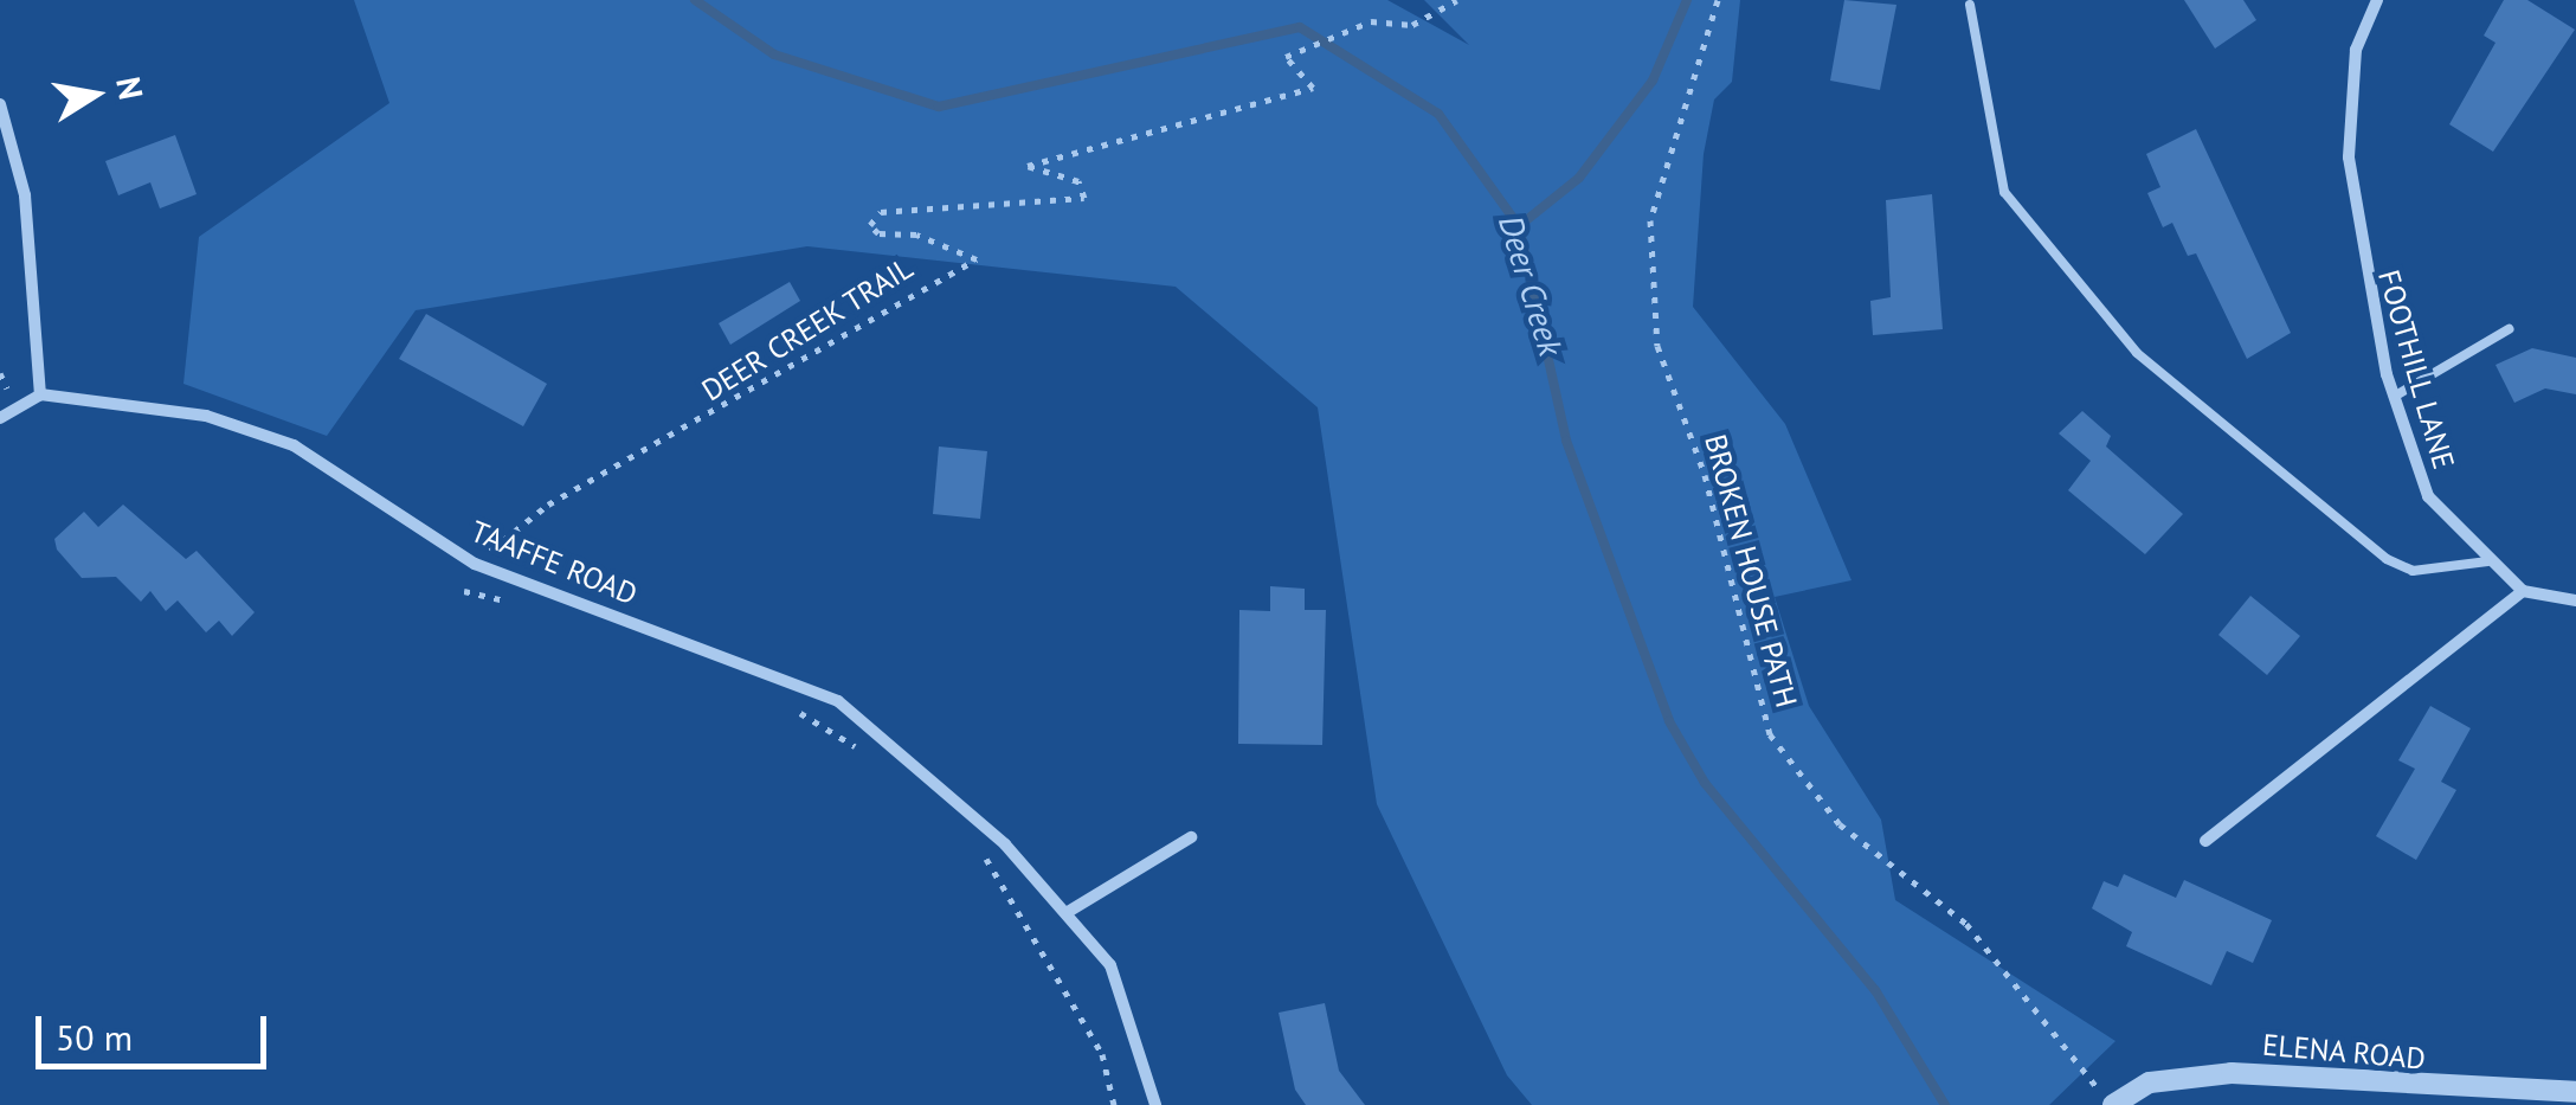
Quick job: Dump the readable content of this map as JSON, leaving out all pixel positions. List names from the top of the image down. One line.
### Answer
{"streets":{"street":["FOOTHILL LANE","TAAFFE ROAD","ELENA ROAD"],"path":["DEER CREEK TRAIL","BROKEN HOUSE PATH"]},"crossings":[["DEER CREEK TRAIL","TAAFFE ROAD"],["BROKEN HOUSE PATH","ELENA ROAD"]],"water":["Deer Creek"],"scale_bar":"50 m","north":"right"}
